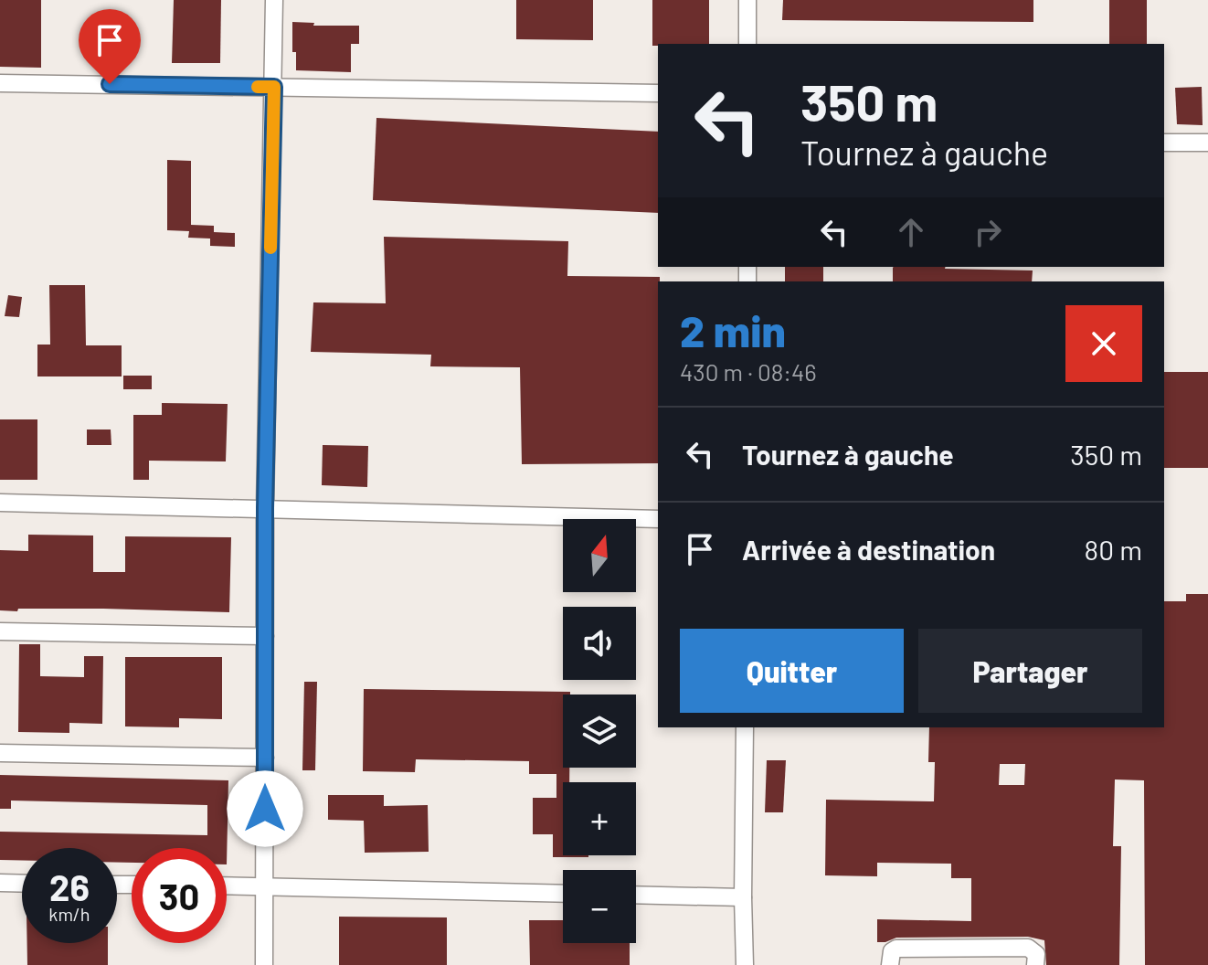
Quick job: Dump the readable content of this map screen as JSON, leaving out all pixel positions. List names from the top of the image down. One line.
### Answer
{"north":"top","page":{"turn":["350 m","Tournez à gauche"],"heading":["2 min","430 m · 08:46"],"list":[{"name":"Tournez à gauche","value":"350 m"},{"name":"Arrivée à destination","value":"80 m"}],"map_buttons":["+","−"],"buttons":["Quitter","Partager"],"speed":"26 km/h","limit":"30"}}
